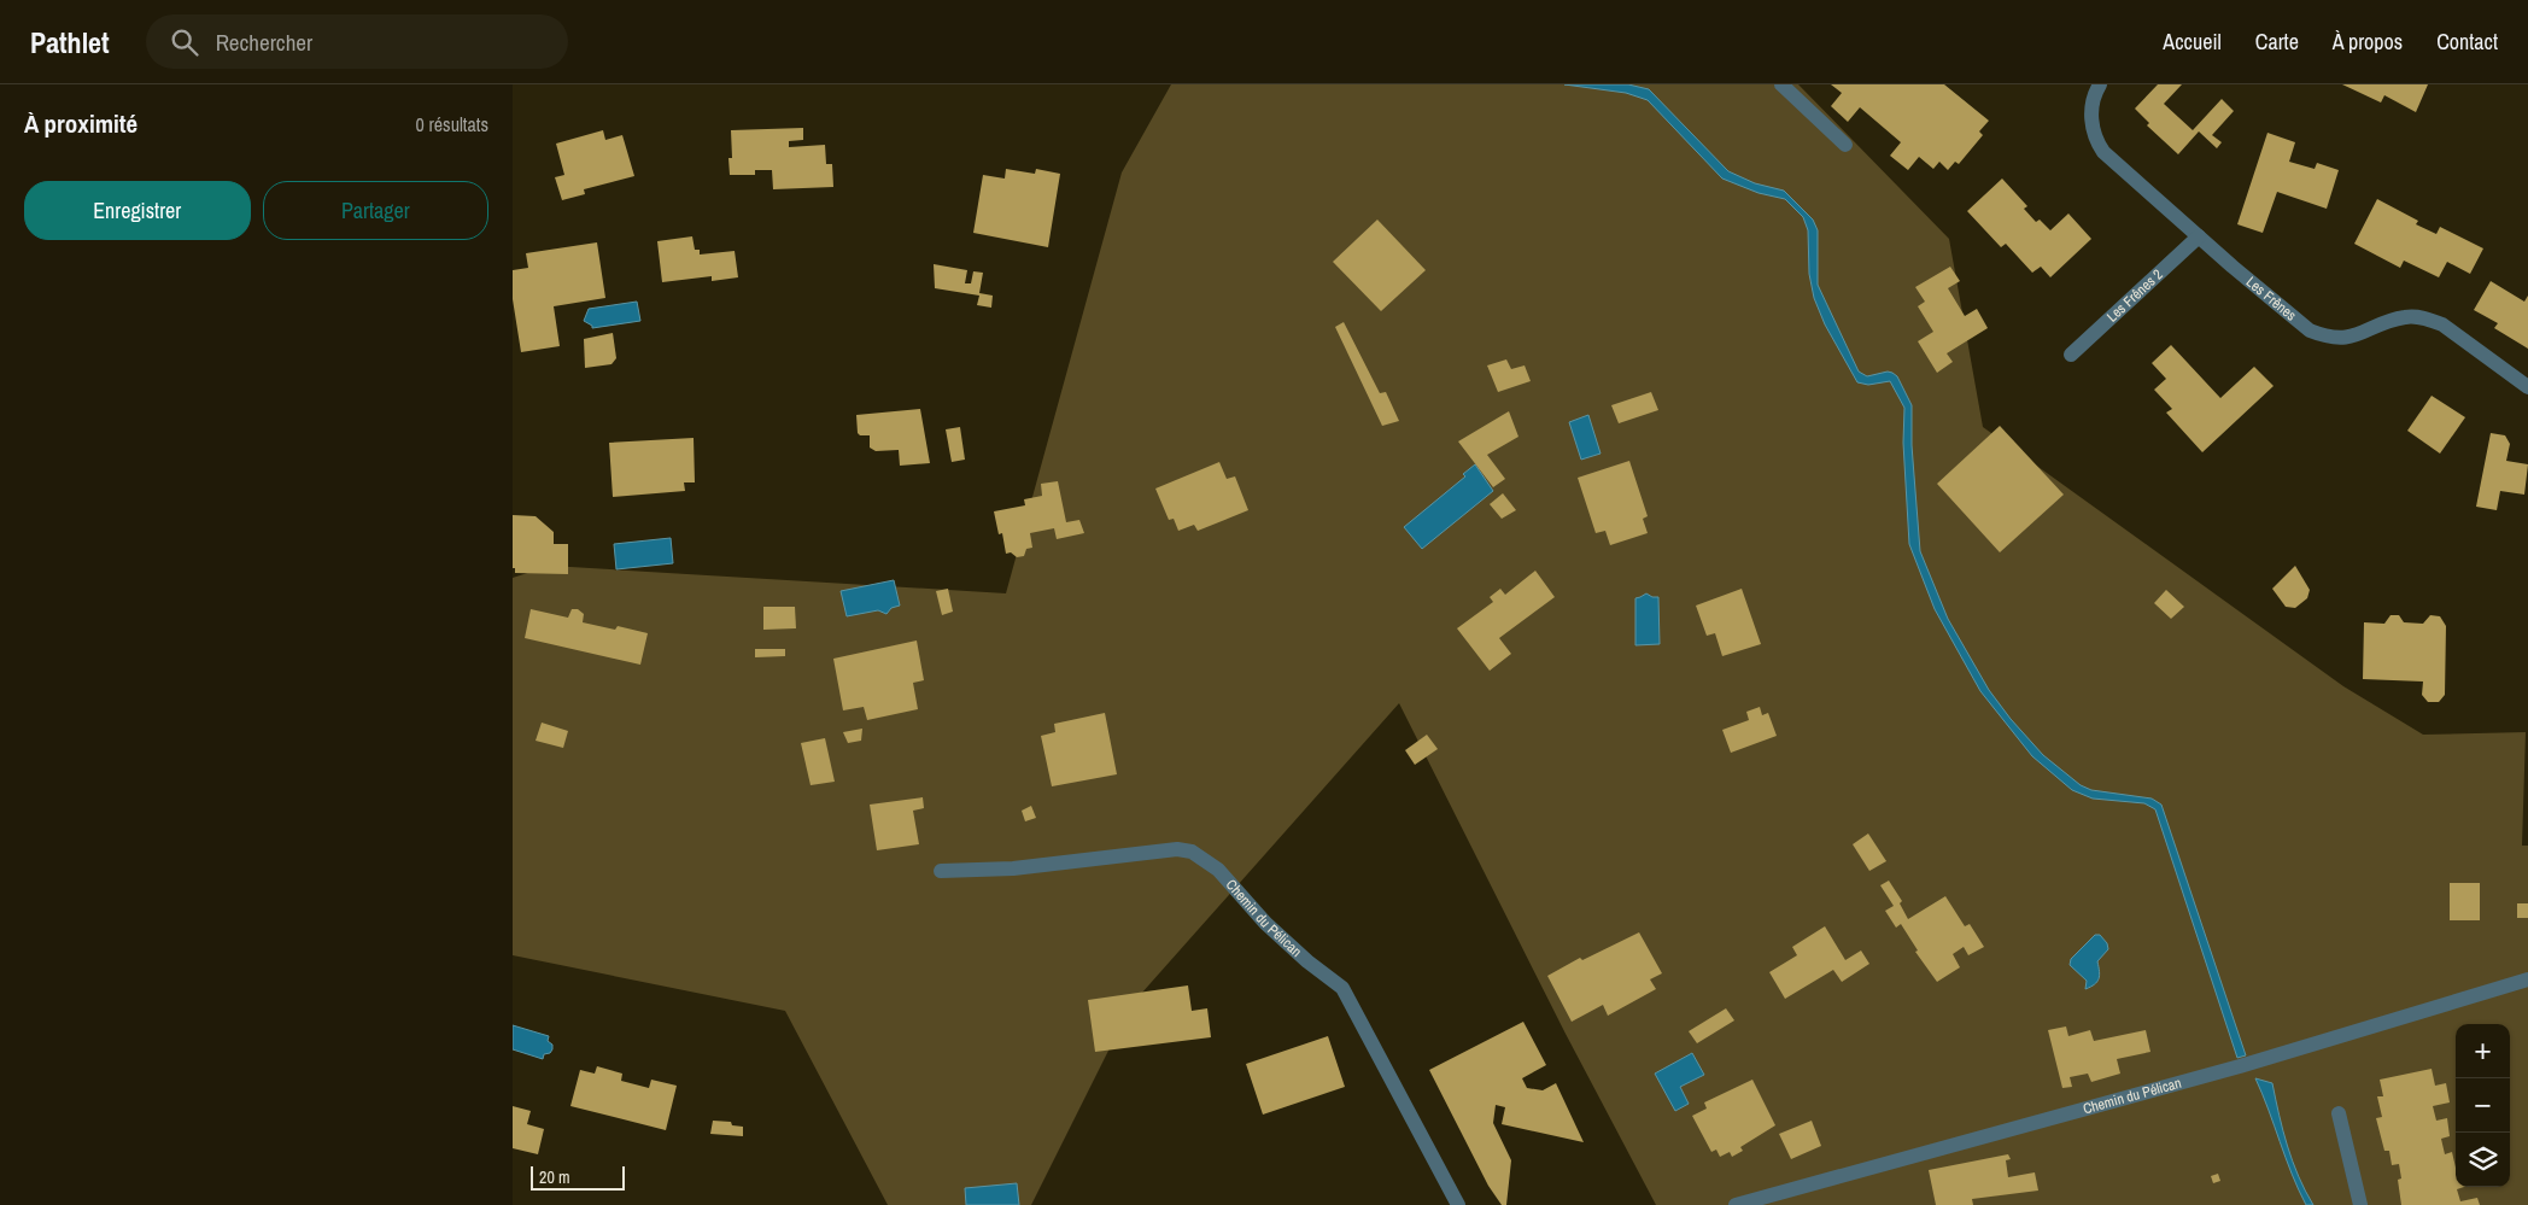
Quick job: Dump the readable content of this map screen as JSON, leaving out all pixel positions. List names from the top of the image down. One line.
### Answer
{"streets":{"street":["Les Frênes 2","Les Frênes","Chemin du Pélican"]},"crossings":[["Les Frênes 2","Les Frênes"]],"scale_bar":"20 m","page":{"header":"Pathlet","search":"Rechercher","nav":["Accueil","Carte","À propos","Contact"],"heading":["À proximité","0 résultats"],"buttons":["Enregistrer","Partager"],"map_buttons":["+","−"],"scale":"20 m"}}
